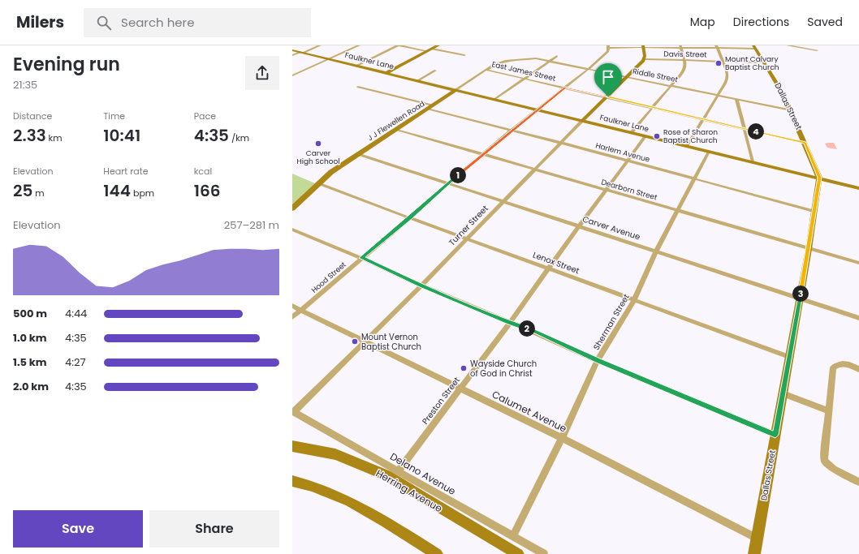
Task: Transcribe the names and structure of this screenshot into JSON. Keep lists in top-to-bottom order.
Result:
{
  "streets": {
    "street": [
      "Davis Street",
      "Faulkner Lane",
      "East James Street",
      "Riddle Street",
      "Dallas Street",
      "J J Flewellen Road",
      "Harlem Avenue",
      "Dearborn Street",
      "Turner Street",
      "Carver Avenue",
      "Lenox Street",
      "Hood Street",
      "Sherman Street",
      "Preston Street",
      "Calumet Avenue",
      "Delano Avenue",
      "Herring Avenue"
    ]
  },
  "crossings": [
    ["Davis Street", "Dallas Street"],
    ["Davis Street", "Turner Street"],
    ["Faulkner Lane", "Dallas Street"],
    ["Faulkner Lane", "J J Flewellen Road"],
    ["Faulkner Lane", "Turner Street"],
    ["Faulkner Lane", "Hood Street"],
    ["Faulkner Lane", "Sherman Street"],
    ["Faulkner Lane", "Preston Street"],
    ["East James Street", "Dallas Street"],
    ["East James Street", "J J Flewellen Road"],
    ["East James Street", "Turner Street"],
    ["East James Street", "Hood Street"],
    ["Riddle Street", "Dallas Street"],
    ["Riddle Street", "J J Flewellen Road"],
    ["Riddle Street", "Turner Street"],
    ["Riddle Street", "Hood Street"],
    ["Dallas Street", "Harlem Avenue"],
    ["Dallas Street", "Dearborn Street"],
    ["Dallas Street", "Carver Avenue"],
    ["Dallas Street", "Lenox Street"],
    ["Dallas Street", "Calumet Avenue"],
    ["J J Flewellen Road", "Harlem Avenue"],
    ["J J Flewellen Road", "Dearborn Street"],
    ["J J Flewellen Road", "Carver Avenue"],
    ["J J Flewellen Road", "Lenox Street"],
    ["Harlem Avenue", "Turner Street"],
    ["Harlem Avenue", "Hood Street"],
    ["Harlem Avenue", "Sherman Street"],
    ["Harlem Avenue", "Preston Street"],
    ["Dearborn Street", "Turner Street"],
    ["Dearborn Street", "Hood Street"],
    ["Dearborn Street", "Sherman Street"],
    ["Dearborn Street", "Preston Street"],
    ["Turner Street", "Carver Avenue"],
    ["Turner Street", "Lenox Street"],
    ["Turner Street", "Calumet Avenue"],
    ["Turner Street", "Delano Avenue"],
    ["Carver Avenue", "Hood Street"],
    ["Carver Avenue", "Sherman Street"],
    ["Carver Avenue", "Preston Street"],
    ["Lenox Street", "Hood Street"],
    ["Lenox Street", "Sherman Street"],
    ["Lenox Street", "Preston Street"],
    ["Hood Street", "Calumet Avenue"],
    ["Sherman Street", "Calumet Avenue"],
    ["Sherman Street", "Delano Avenue"],
    ["Preston Street", "Calumet Avenue"],
    ["Preston Street", "Delano Avenue"]
  ],
  "places": [
    "Mount Calvary Baptist Church",
    "Rose of Sharon Baptist Church",
    "Carver High School",
    "Mount Vernon Baptist Church",
    "Wayside Church of God in Christ"
  ],
  "page": {
    "header": "Milers",
    "search": "Search here",
    "nav": ["Map", "Directions", "Saved"],
    "heading": ["Evening run", "21:35"],
    "stats": [
      ["Distance", "2.33 km"],
      ["Time", "10:41"],
      ["Pace", "4:35 /km"],
      ["Elevation", "25 m"],
      ["Heart rate", "144 bpm"],
      ["kcal", "166"]
    ],
    "pins": [
      "4",
      "1",
      "3",
      "2"
    ],
    "chart": ["Elevation", "257–281 m"],
    "list": [
      {
        "name": "500 m",
        "note": "4:44"
      },
      {
        "name": "1.0 km",
        "note": "4:35"
      },
      {
        "name": "1.5 km",
        "note": "4:27"
      },
      {
        "name": "2.0 km",
        "note": "4:35"
      }
    ],
    "buttons": ["Save", "Share"]
  }
}
